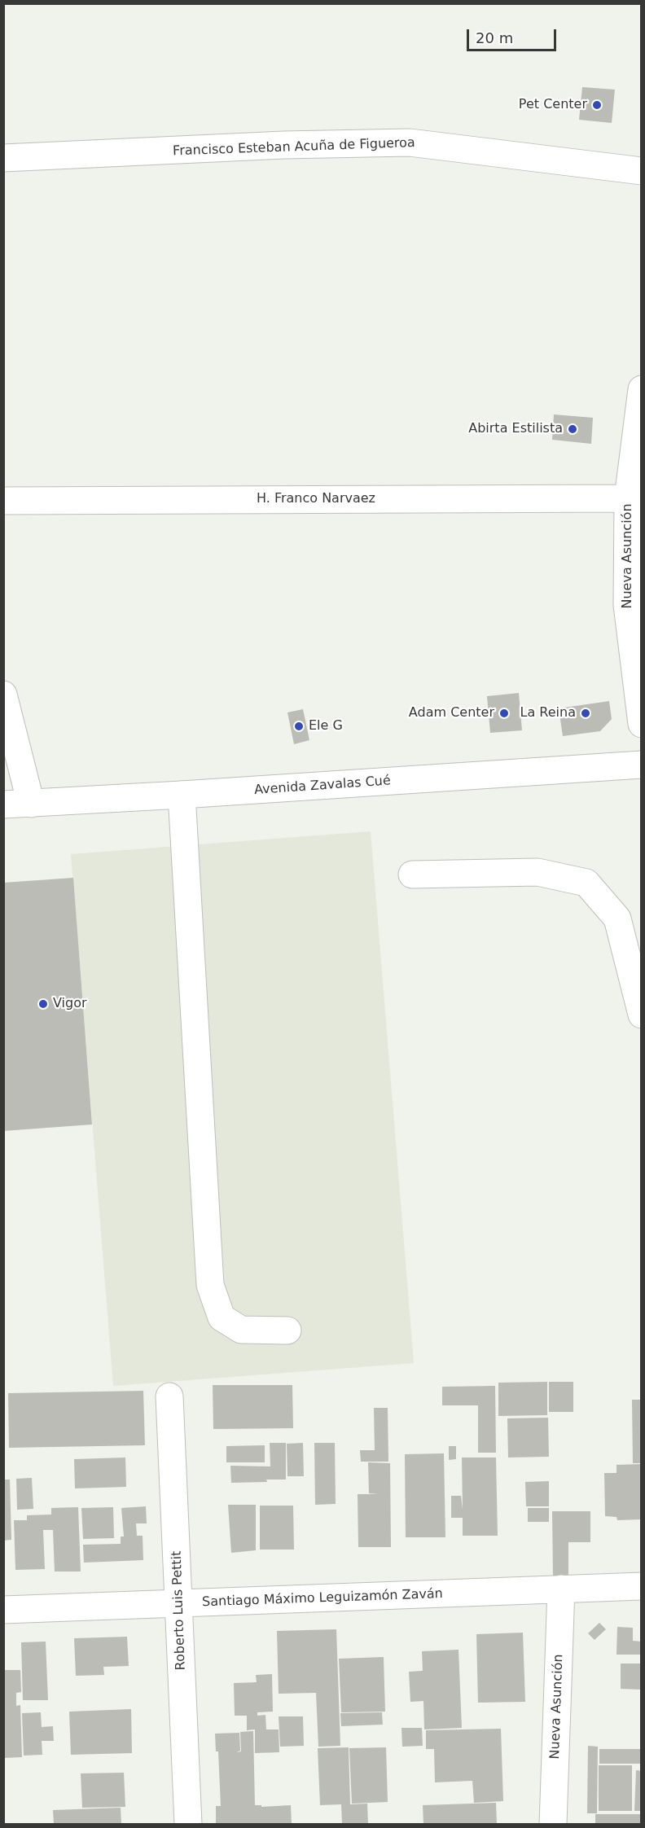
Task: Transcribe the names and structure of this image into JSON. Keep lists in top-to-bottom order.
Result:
{
  "streets": {
    "street": [
      "Francisco Esteban Acuña de Figueroa",
      "H. Franco Narvaez",
      "Nueva Asunción",
      "Avenida Zavalas Cué",
      "Santiago Máximo Leguizamón Zaván",
      "Roberto Luis Pettit"
    ]
  },
  "crossings": [
    ["H. Franco Narvaez", "Nueva Asunción"],
    ["Nueva Asunción", "Santiago Máximo Leguizamón Zaván"],
    ["Santiago Máximo Leguizamón Zaván", "Roberto Luis Pettit"]
  ],
  "places": [
    "Pet Center",
    "Abirta Estilista",
    "Adam Center",
    "La Reina",
    "Ele G",
    "Vigor"
  ],
  "scale_bar": "20 m"
}
